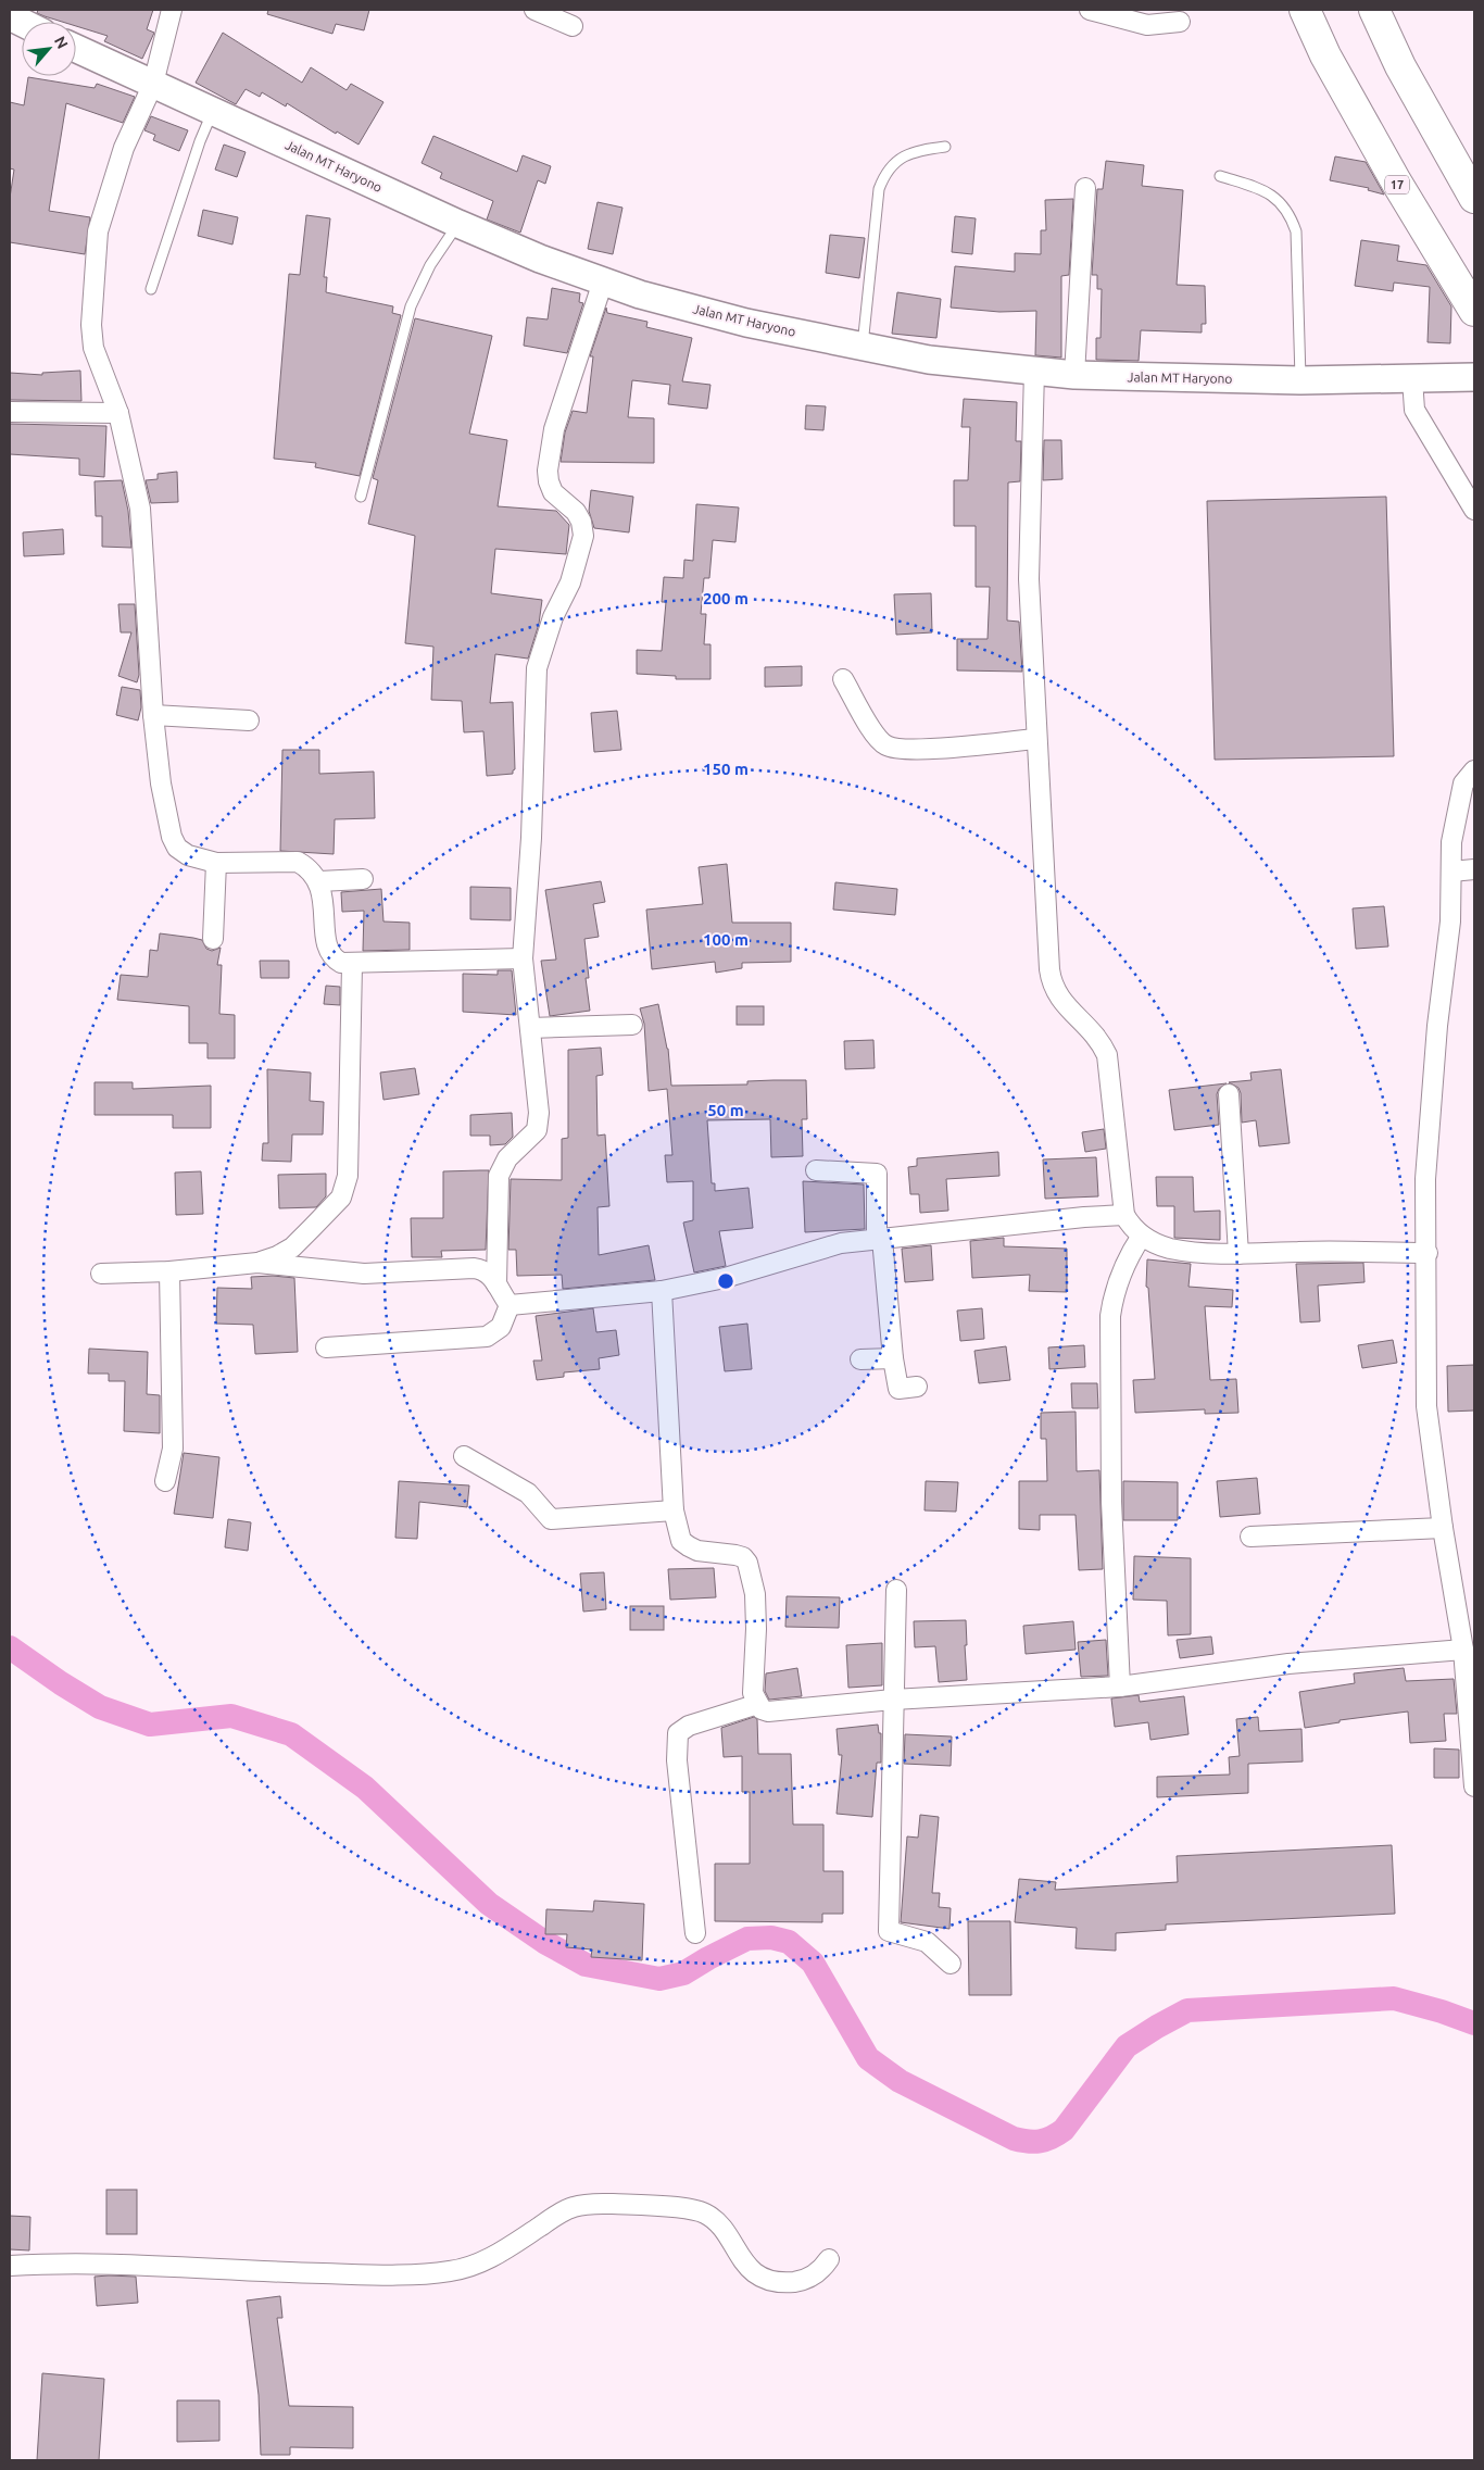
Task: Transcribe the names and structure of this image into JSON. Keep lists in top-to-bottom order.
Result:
{
  "streets": {
    "highway": ["17"],
    "main road": ["Jalan MT Haryono"]
  },
  "north": "top right",
  "rings": [
    "200 m",
    "150 m",
    "100 m",
    "50 m"
  ]
}
